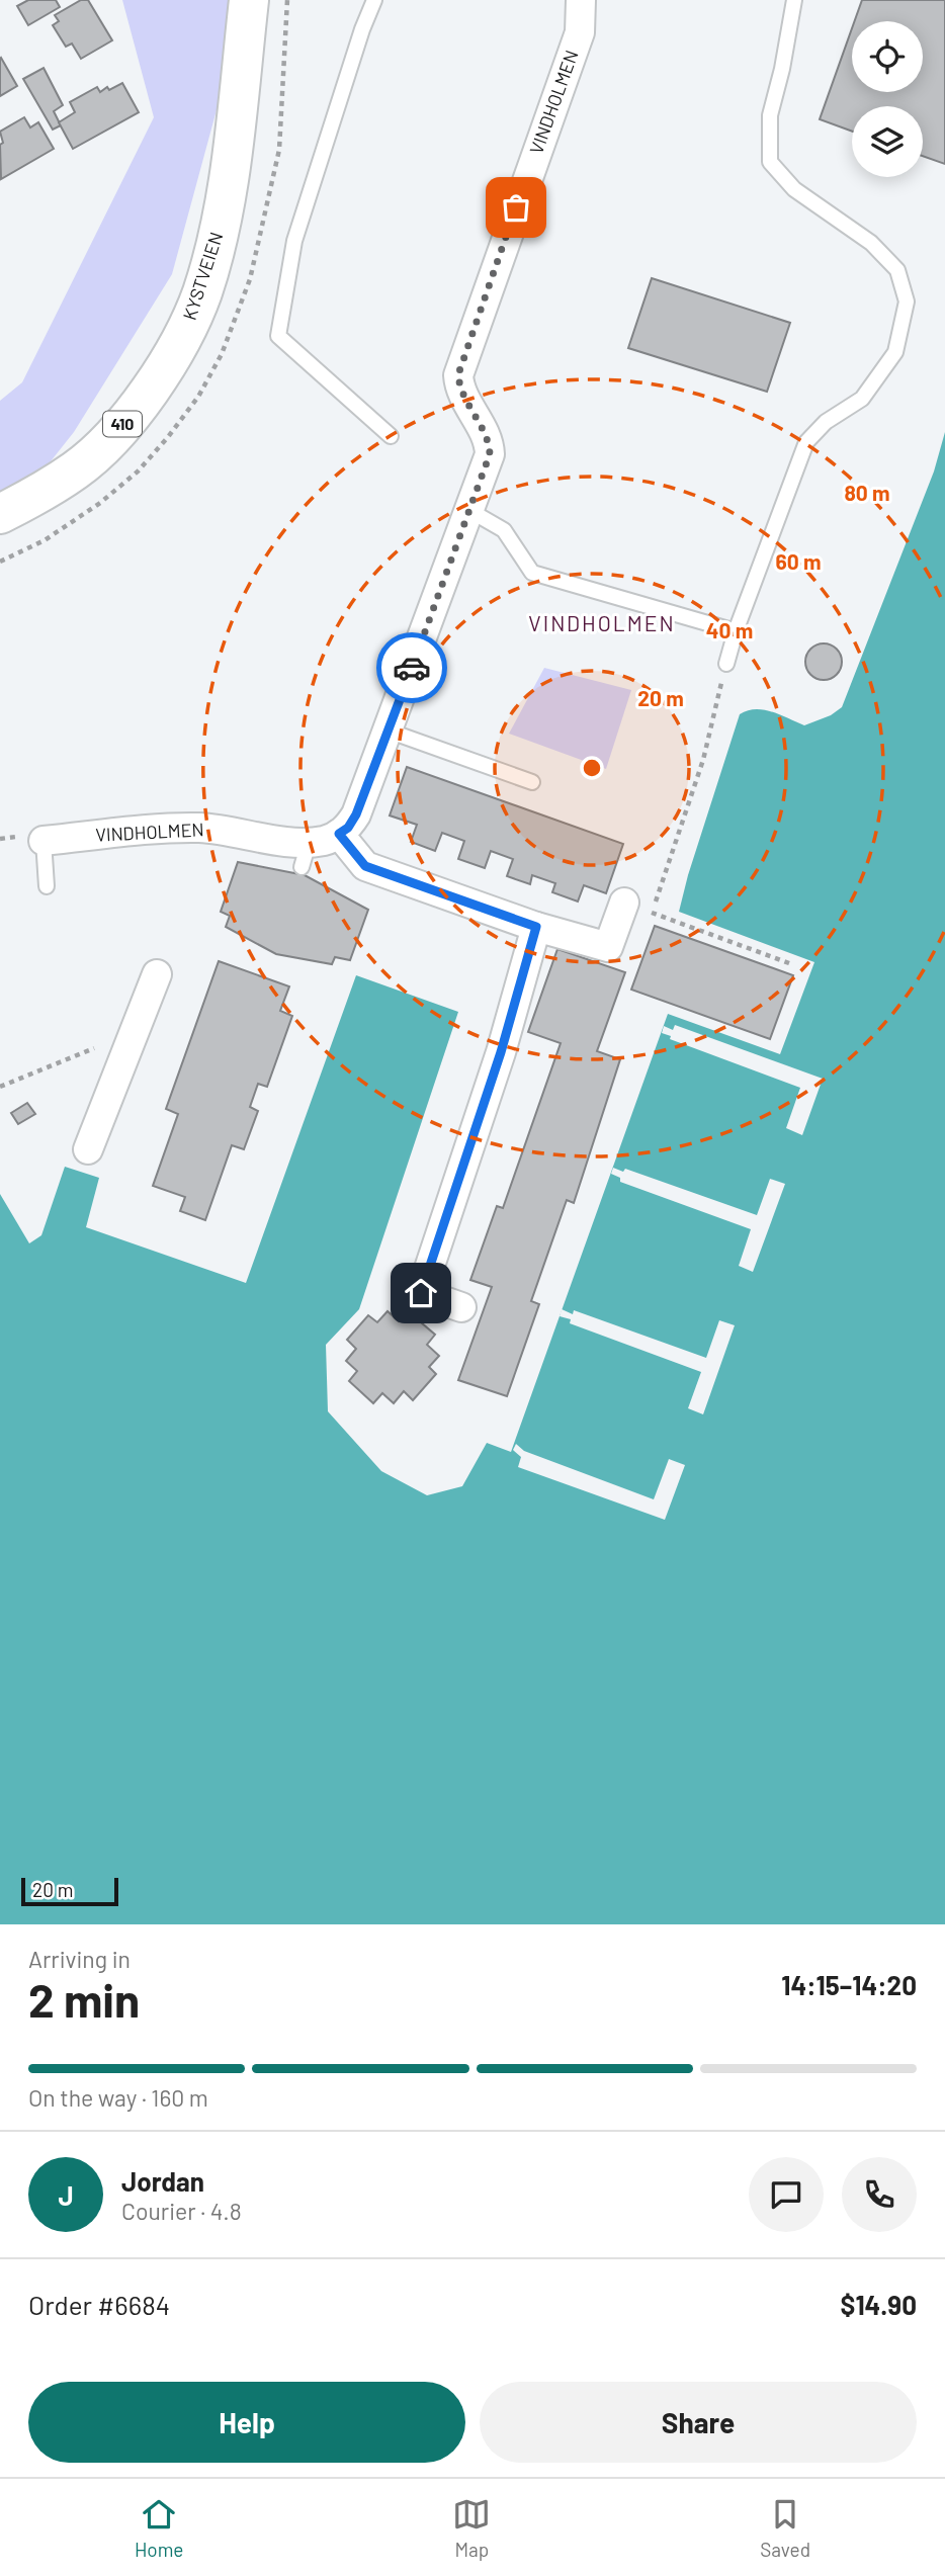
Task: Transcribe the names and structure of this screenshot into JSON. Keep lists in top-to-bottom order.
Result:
{
  "streets": {
    "main road": ["KYSTVEIEN", "410"],
    "street": ["VINDHOLMEN"]
  },
  "districts": ["VINDHOLMEN"],
  "scale_bar": "20 m",
  "page": {
    "scale": "20 m",
    "heading": ["2 min", "Arriving in", "14:15–14:20"],
    "panel": [
      "Jordan",
      "Courier · 4.8",
      "Order #6684",
      "$14.90"
    ],
    "bar": "On the way · 160 m",
    "round": "J",
    "buttons": ["Help", "Share"],
    "tabs": ["Home", "Map", "Saved"]
  },
  "rings": [
    "80 m",
    "60 m",
    "40 m",
    "20 m"
  ]
}
